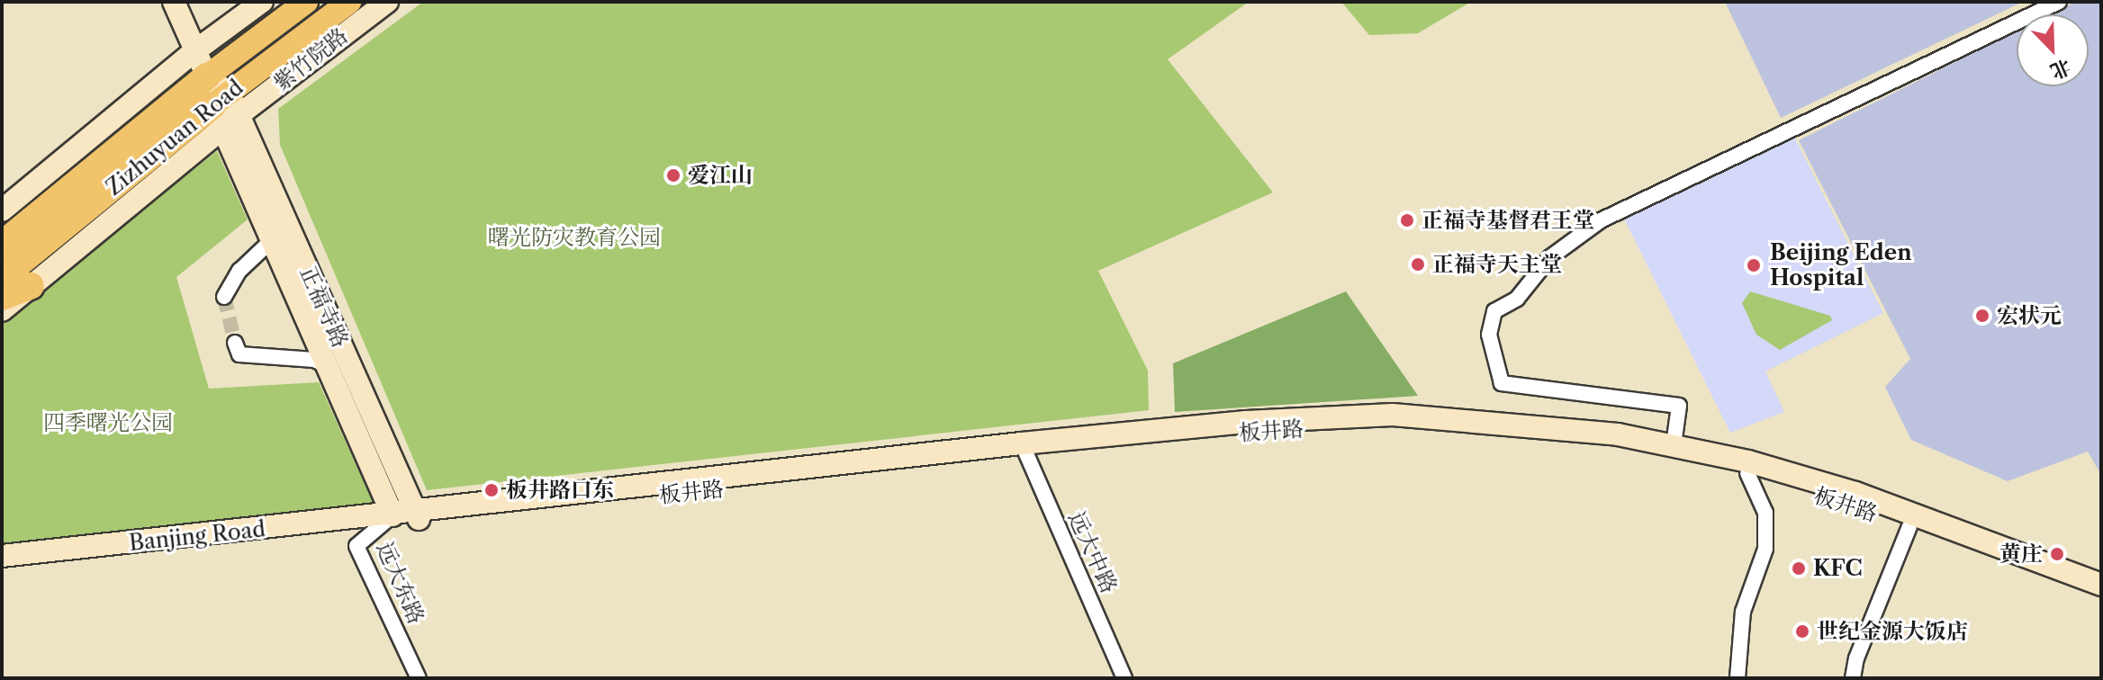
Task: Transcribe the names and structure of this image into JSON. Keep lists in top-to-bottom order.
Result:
{
  "streets": {
    "highway": ["Zizhuyuan Road"],
    "street": [
      "紫竹院路",
      "正福寺路",
      "板井路",
      "Banjing Road",
      "远大中路",
      "远大东路"
    ]
  },
  "crossings": [
    ["紫竹院路", "Zizhuyuan Road"],
    ["紫竹院路", "正福寺路"],
    ["Zizhuyuan Road", "正福寺路"],
    ["正福寺路", "板井路"],
    ["板井路", "Banjing Road"],
    ["板井路", "远大中路"],
    ["板井路", "远大东路"],
    ["Banjing Road", "远大东路"]
  ],
  "parks": ["曙光防灾教育公园", "四季曙光公园"],
  "places": [
    "爱江山",
    "正福寺基督君王堂",
    "正福寺天主堂",
    "Beijing Eden Hospital",
    "宏状元",
    "板井路口东",
    "黄庄",
    "KFC",
    "世纪金源大饭店"
  ],
  "north": "bottom right"
}
